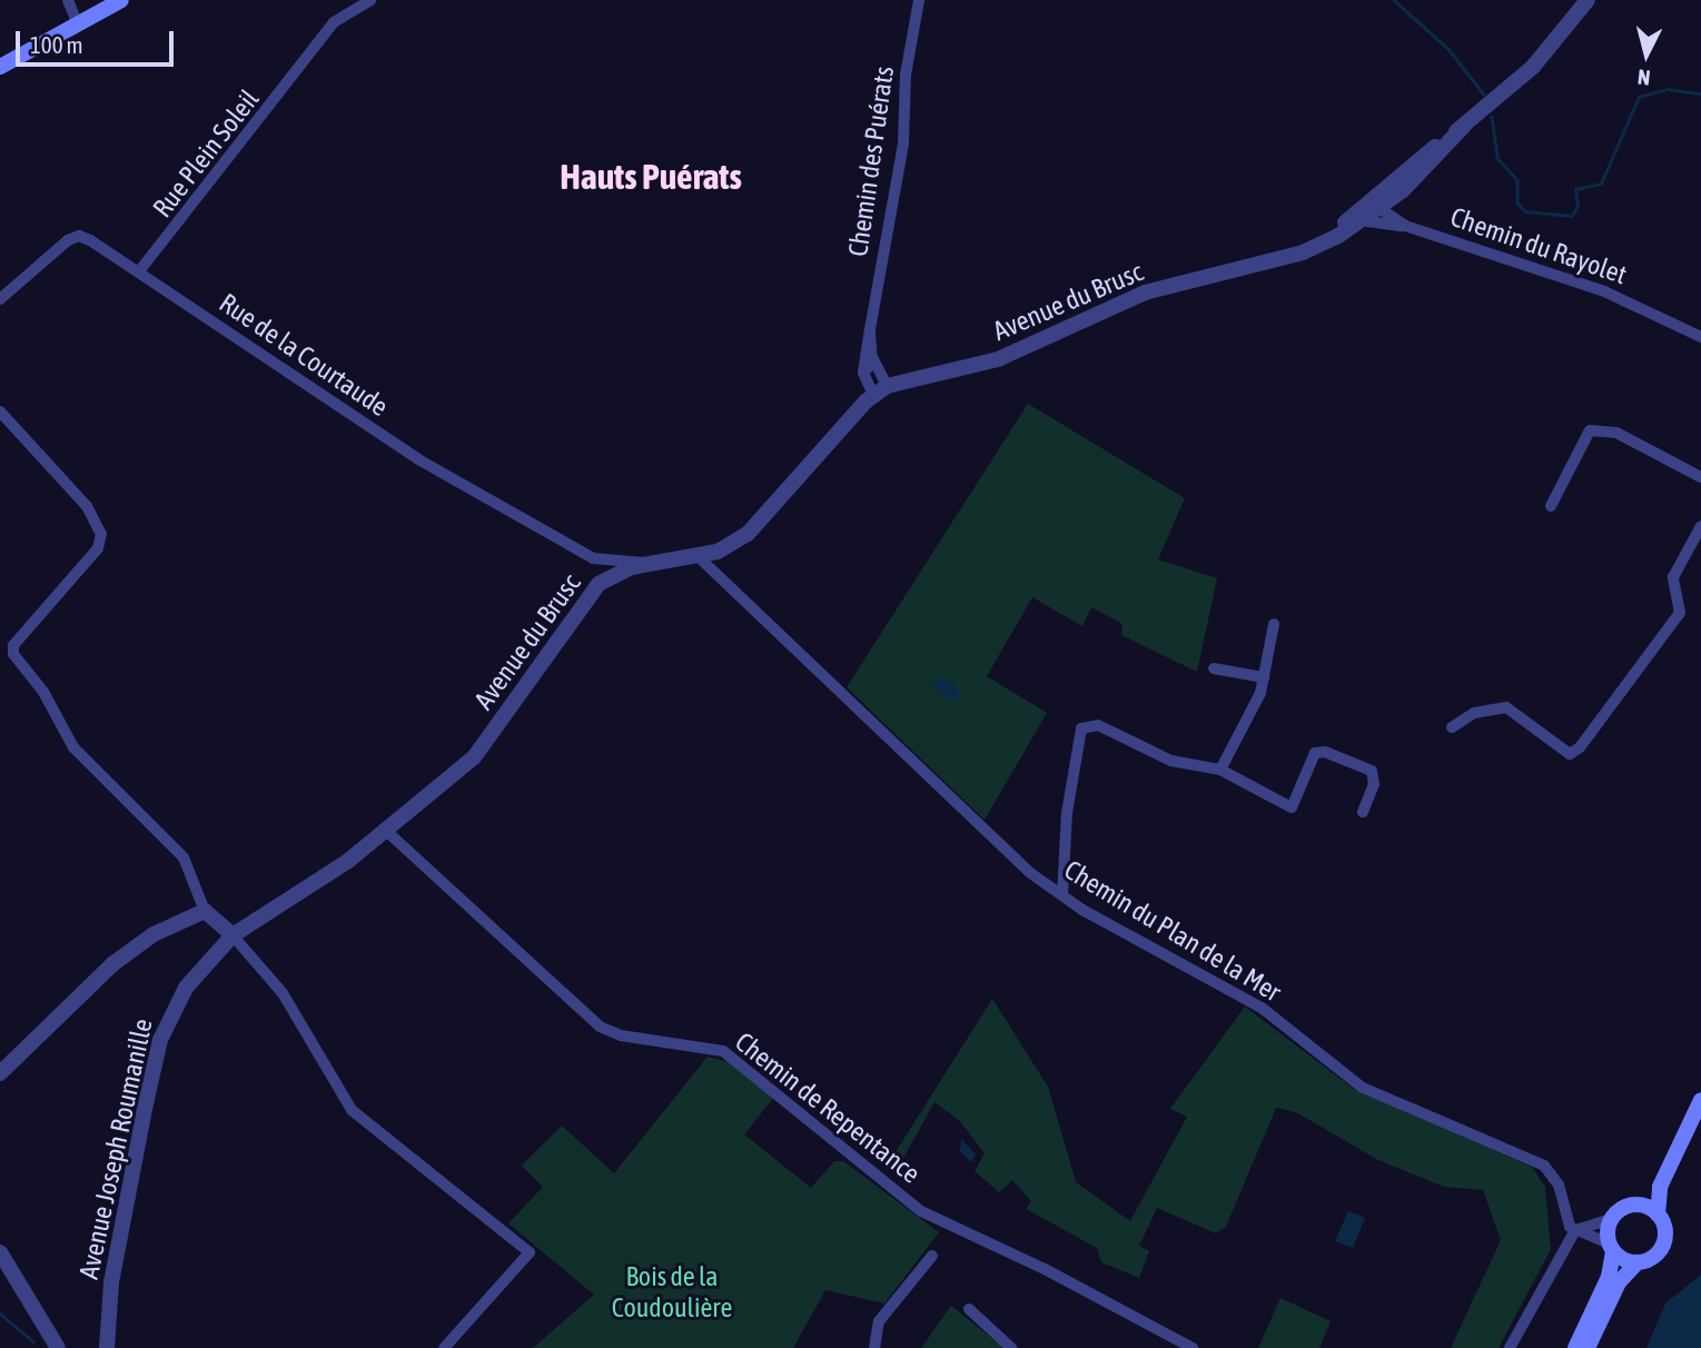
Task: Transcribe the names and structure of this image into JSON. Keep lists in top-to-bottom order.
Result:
{
  "streets": {
    "street": [
      "Rue Plein Soleil",
      "Chemin des Puérats",
      "Chemin du Rayolet",
      "Avenue du Brusc",
      "Rue de la Courtaude",
      "Chemin du Plan de la Mer",
      "Chemin de Repentance",
      "Avenue Joseph Roumanille"
    ]
  },
  "crossings": [
    ["Rue Plein Soleil", "Rue de la Courtaude"],
    ["Chemin des Puérats", "Avenue du Brusc"],
    ["Chemin du Rayolet", "Avenue du Brusc"],
    ["Avenue du Brusc", "Rue de la Courtaude"],
    ["Avenue du Brusc", "Chemin du Plan de la Mer"],
    ["Avenue du Brusc", "Chemin de Repentance"],
    ["Avenue du Brusc", "Avenue Joseph Roumanille"]
  ],
  "districts": ["Hauts Puérats"],
  "parks": ["Bois de la Coudoulière"],
  "scale_bar": "100 m",
  "north": "bottom"
}
